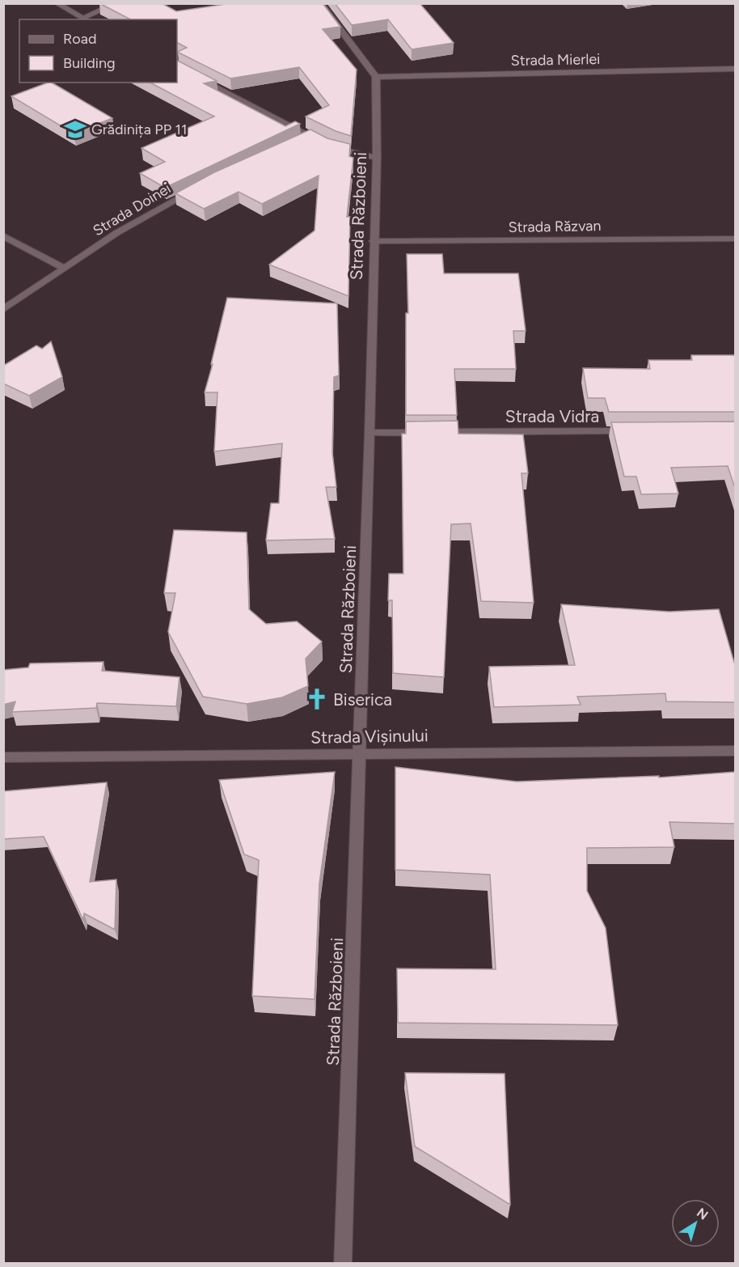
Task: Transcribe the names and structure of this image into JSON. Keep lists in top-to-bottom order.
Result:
{
  "streets": {
    "street": [
      "Strada Mierlei",
      "Strada Doinei",
      "Strada Războieni",
      "Strada Răzvan",
      "Strada Vidra",
      "Strada Vișinului"
    ]
  },
  "crossings": [
    ["Strada Mierlei", "Strada Războieni"],
    ["Strada Războieni", "Strada Răzvan"],
    ["Strada Războieni", "Strada Vidra"],
    ["Strada Războieni", "Strada Vișinului"]
  ],
  "places": {
    "school or university": ["Grădinița PP 11"],
    "church": ["Biserica"]
  },
  "legend": ["Road", "Building"],
  "north": "top right"
}
